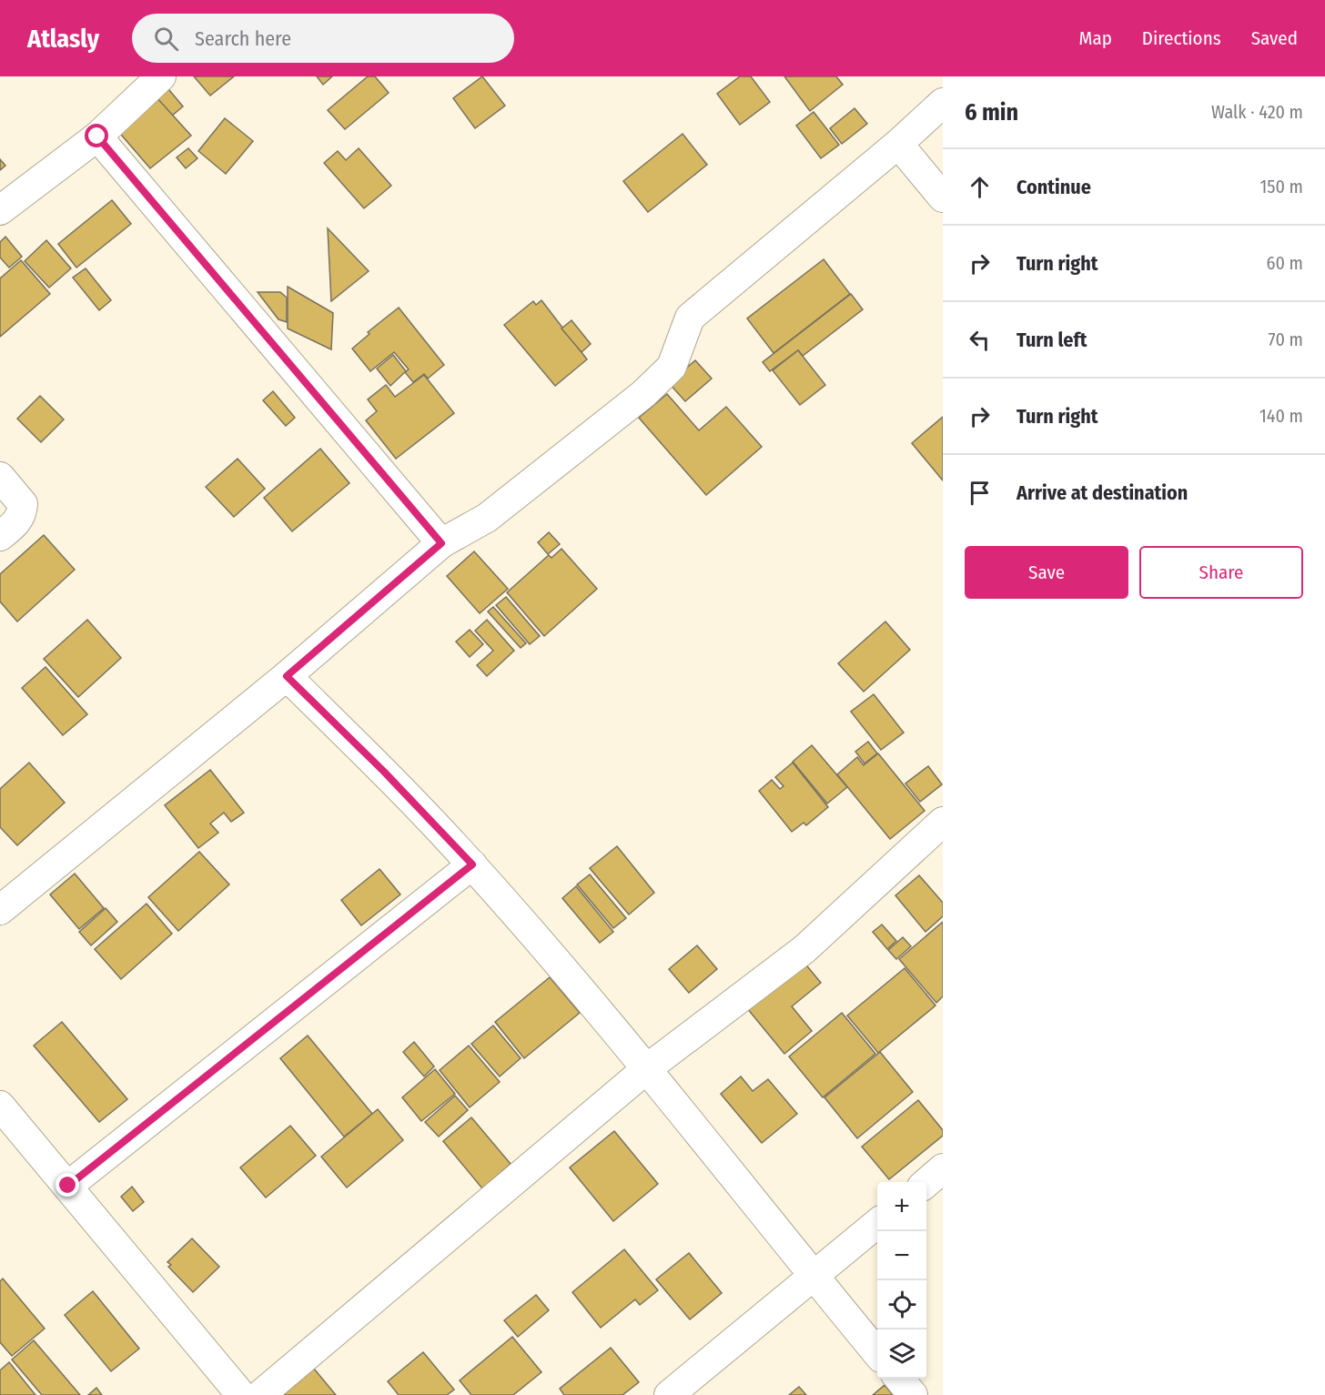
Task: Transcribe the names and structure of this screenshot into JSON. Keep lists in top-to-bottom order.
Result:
{
  "page": {
    "header": "Atlasly",
    "search": "Search here",
    "nav": ["Map", "Directions", "Saved"],
    "heading": ["6 min", "Walk · 420 m"],
    "list": [
      ["Continue", "150 m"],
      ["Turn right", "60 m"],
      ["Turn left", "70 m"],
      ["Turn right", "140 m"],
      "Arrive at destination"
    ],
    "buttons": ["Save", "Share"],
    "map_buttons": ["+", "−"]
  }
}
